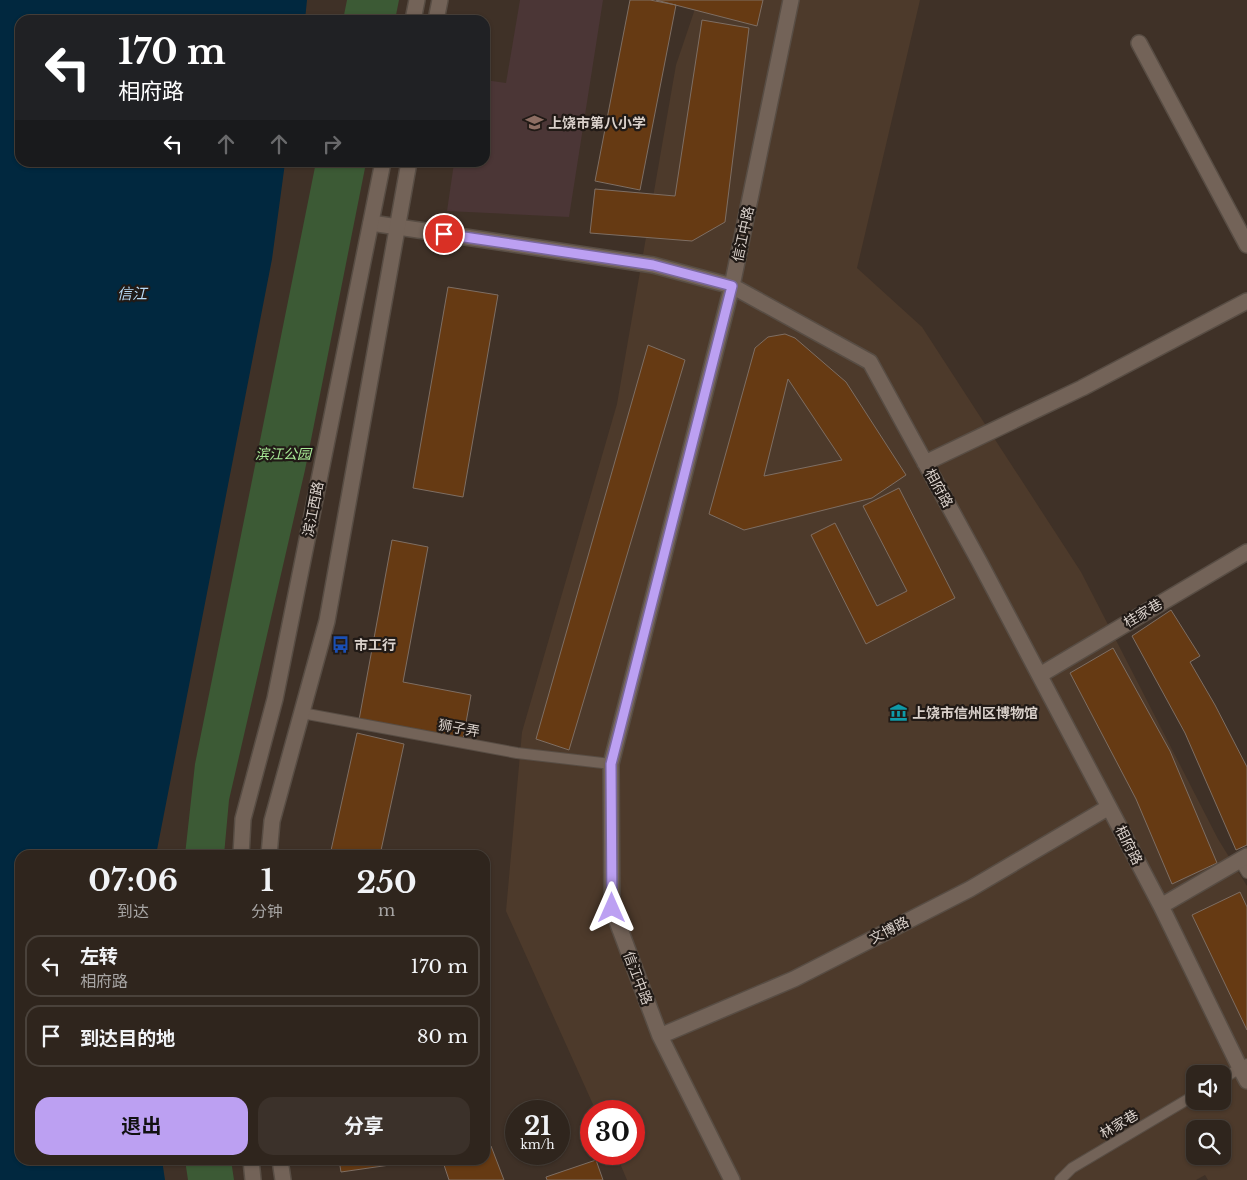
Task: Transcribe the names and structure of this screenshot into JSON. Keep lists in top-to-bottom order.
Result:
{
  "streets": {
    "street": [
      "信江中路",
      "相府路",
      "滨江西路",
      "桂家巷",
      "文博路"
    ],
    "lane": ["狮子弄", "林家巷"]
  },
  "crossings": [
    ["信江中路", "相府路"],
    ["信江中路", "狮子弄"],
    ["信江中路", "文博路"],
    ["相府路", "滨江西路"],
    ["相府路", "桂家巷"],
    ["相府路", "文博路"]
  ],
  "water": ["信江"],
  "parks": ["滨江公园"],
  "places": {
    "school or university": ["上饶市第八小学"],
    "bus stop": ["市工行"],
    "museum": ["上饶市信州区博物馆"]
  },
  "page": {
    "turn": ["170 m", "相府路"],
    "eta": [
      "07:06",
      "到达",
      "1",
      "分钟",
      "250",
      "m"
    ],
    "list": [
      {
        "name": "左转",
        "note": "相府路",
        "value": "170 m"
      },
      {
        "name": "到达目的地",
        "value": "80 m"
      }
    ],
    "buttons": ["退出", "分享"],
    "speed": "21 km/h",
    "limit": "30"
  }
}
